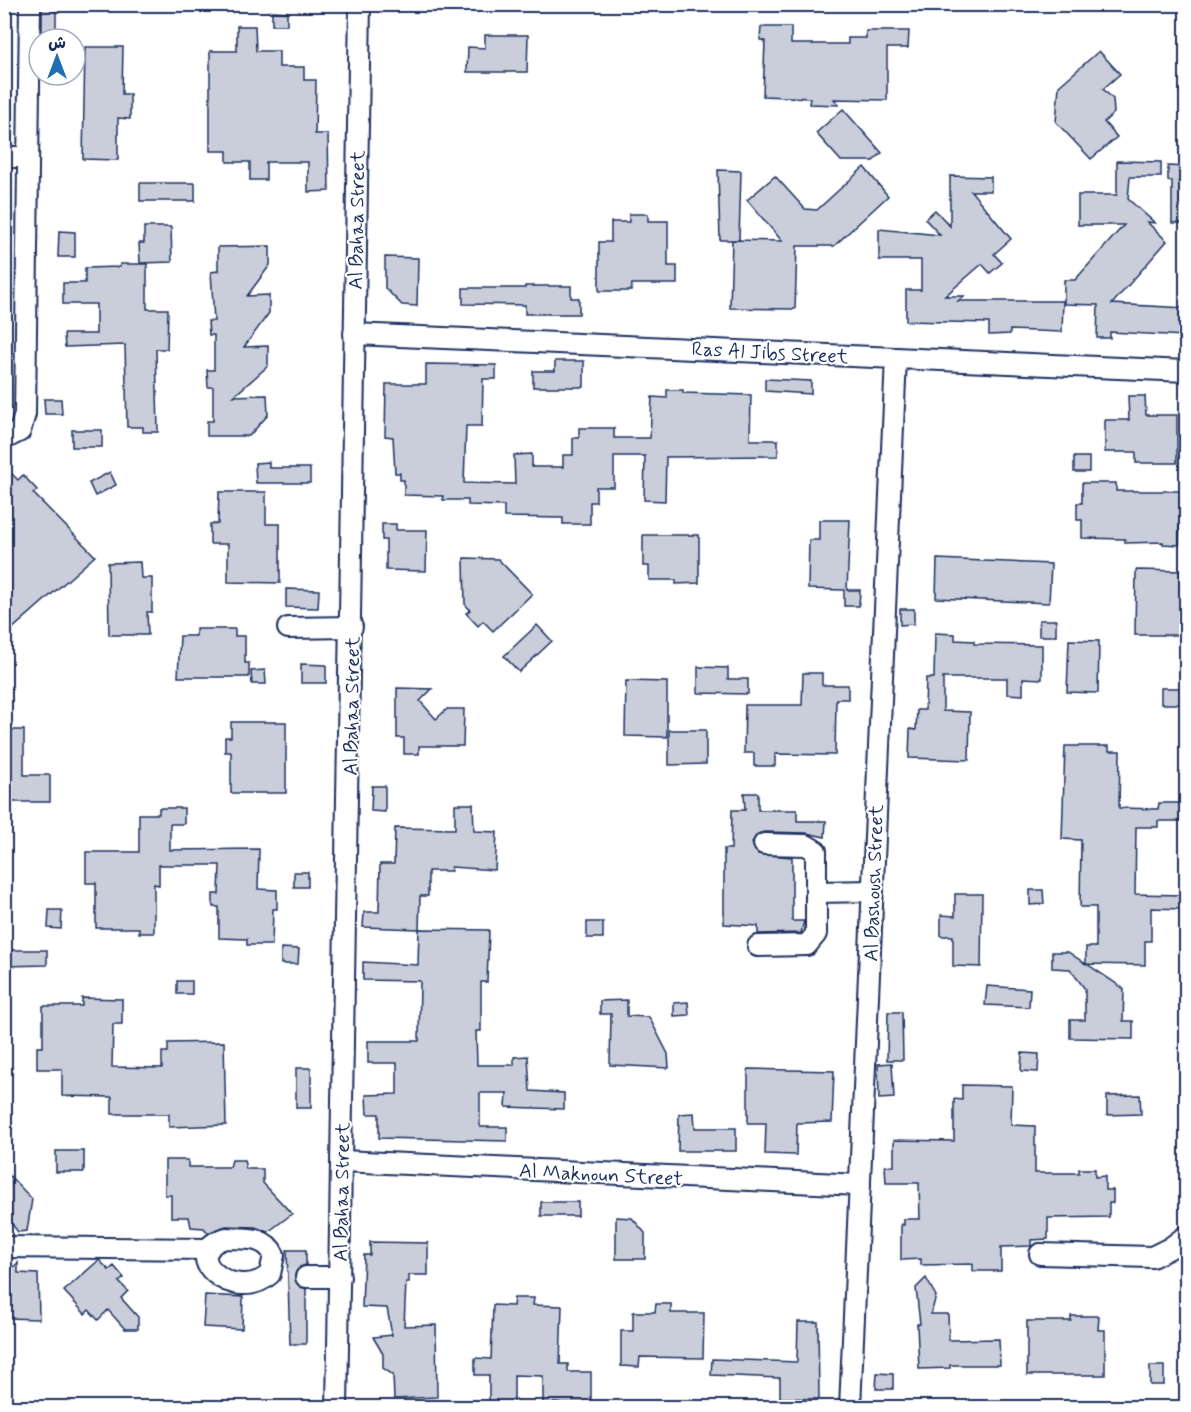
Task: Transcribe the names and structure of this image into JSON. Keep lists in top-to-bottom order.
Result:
{
  "streets": {
    "street": [
      "Al Bahaa Street",
      "Ras Al Jibs Street",
      "Al Bashoush Street",
      "Al Maknoun Street"
    ]
  },
  "crossings": [
    ["Al Bahaa Street", "Ras Al Jibs Street"],
    ["Al Bahaa Street", "Al Maknoun Street"],
    ["Ras Al Jibs Street", "Al Bashoush Street"],
    ["Al Bashoush Street", "Al Maknoun Street"]
  ],
  "north": "top"
}
